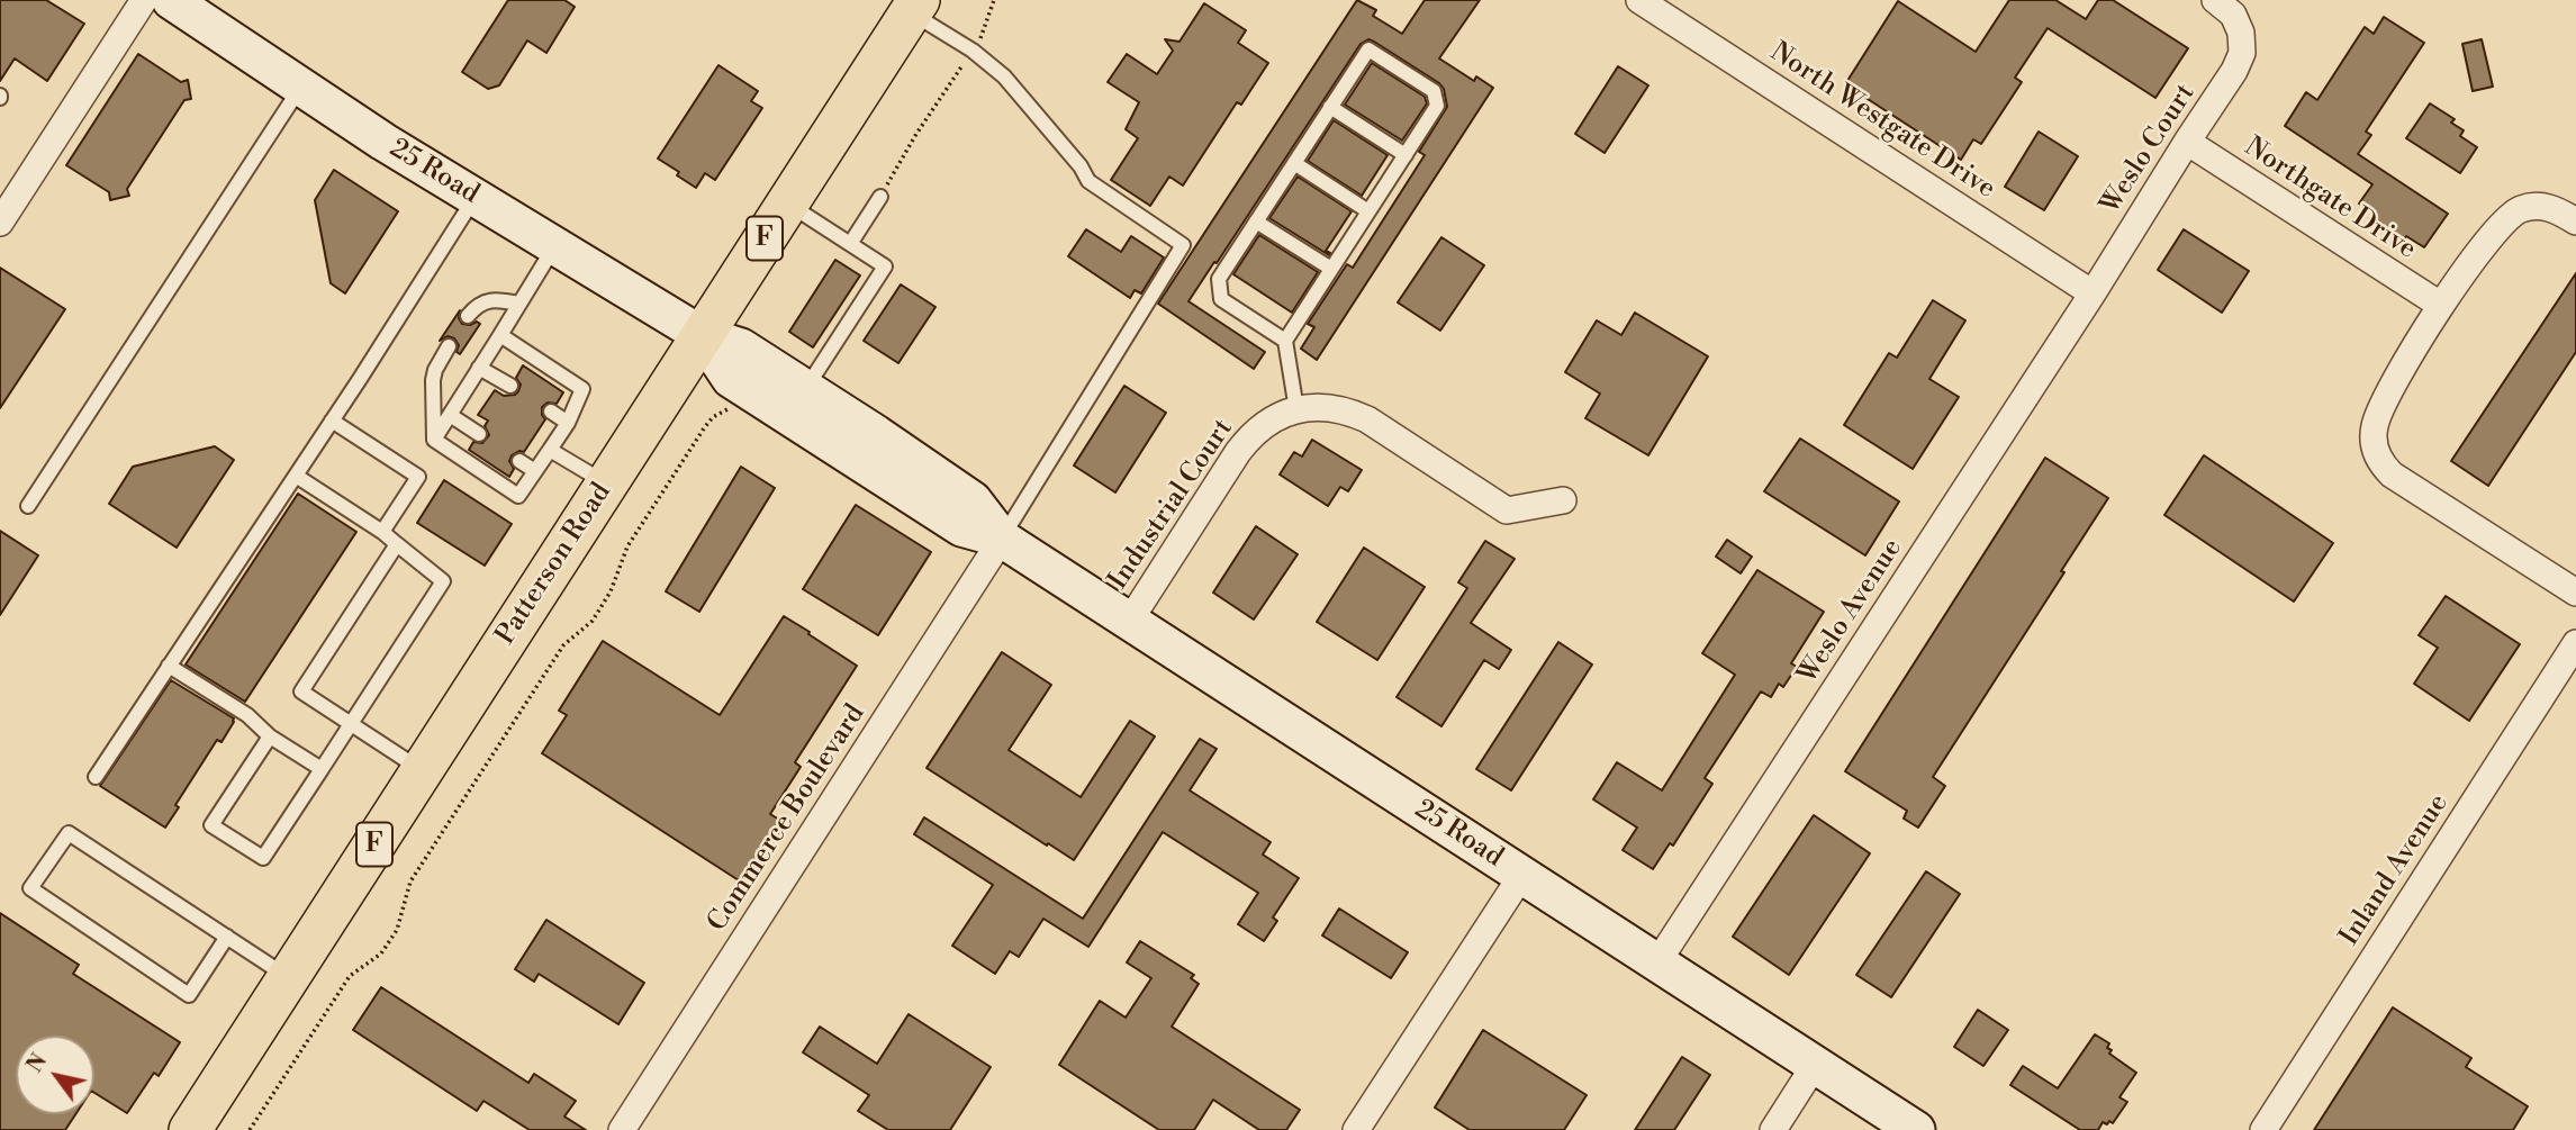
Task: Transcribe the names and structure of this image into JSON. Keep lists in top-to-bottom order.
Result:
{
  "streets": {
    "main road": ["25 Road", "F", "Patterson Road"],
    "street": [
      "North Westgate Drive",
      "Weslo Court",
      "Northgate Drive",
      "Industrial Court",
      "Weslo Avenue",
      "Commerce Boulevard",
      "Inland Avenue"
    ]
  },
  "crossings": [
    ["North Westgate Drive", "Weslo Court"],
    ["North Westgate Drive", "Weslo Avenue"],
    ["Weslo Court", "Northgate Drive"],
    ["Weslo Court", "Weslo Avenue"],
    ["25 Road", "Industrial Court"],
    ["25 Road", "Patterson Road"],
    ["25 Road", "Weslo Avenue"],
    ["25 Road", "Commerce Boulevard"]
  ],
  "north": "top left"
}
